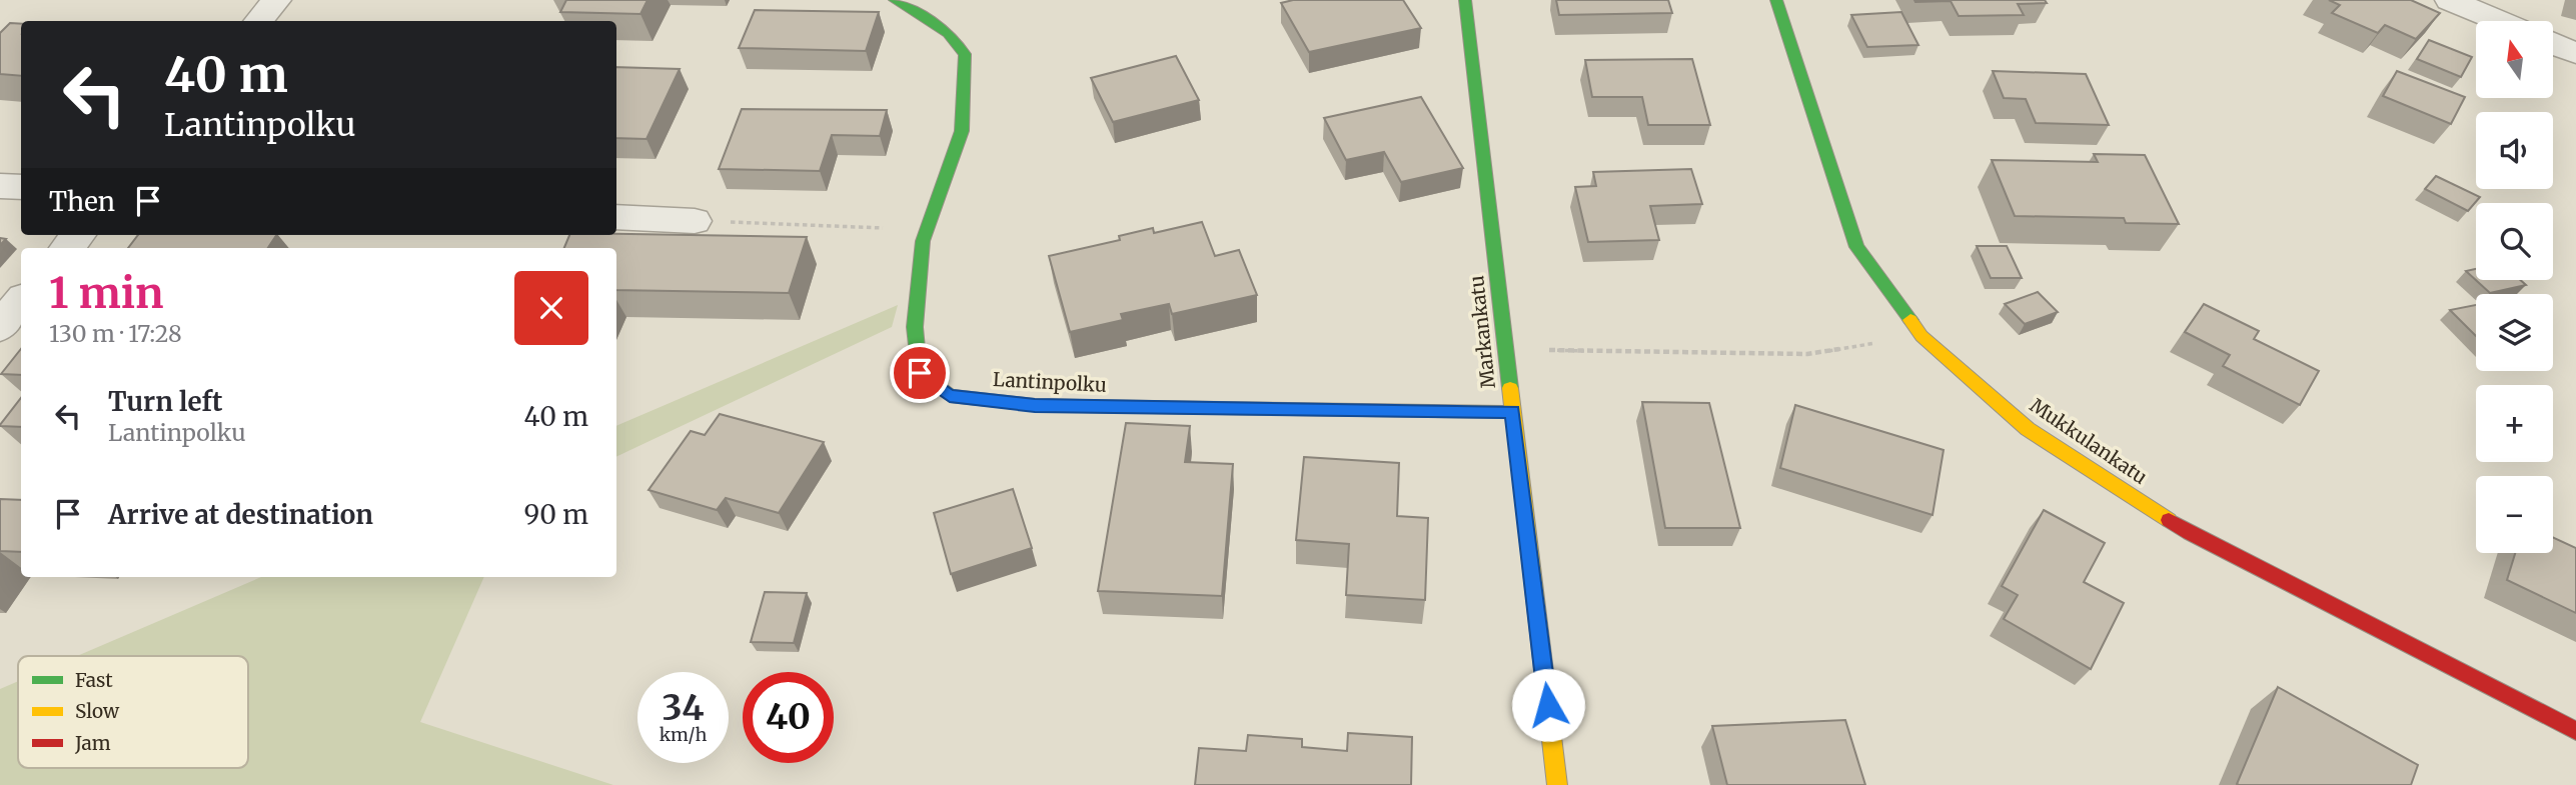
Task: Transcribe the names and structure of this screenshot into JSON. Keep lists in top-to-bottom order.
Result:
{
  "streets": {
    "street": ["Markankatu", "Lantinpolku", "Mukkulankatu"]
  },
  "crossings": [
    ["Markankatu", "Lantinpolku"]
  ],
  "legend": ["Fast", "Slow", "Jam"],
  "north": "top",
  "page": {
    "map_buttons": ["+", "−"],
    "turn": ["40 m", "Lantinpolku"],
    "then": "Then",
    "heading": ["1 min", "130 m · 17:28"],
    "list": [
      {
        "name": "Turn left",
        "note": "Lantinpolku",
        "value": "40 m"
      },
      {
        "name": "Arrive at destination",
        "value": "90 m"
      }
    ],
    "speed": "34 km/h",
    "limit": "40"
  }
}
